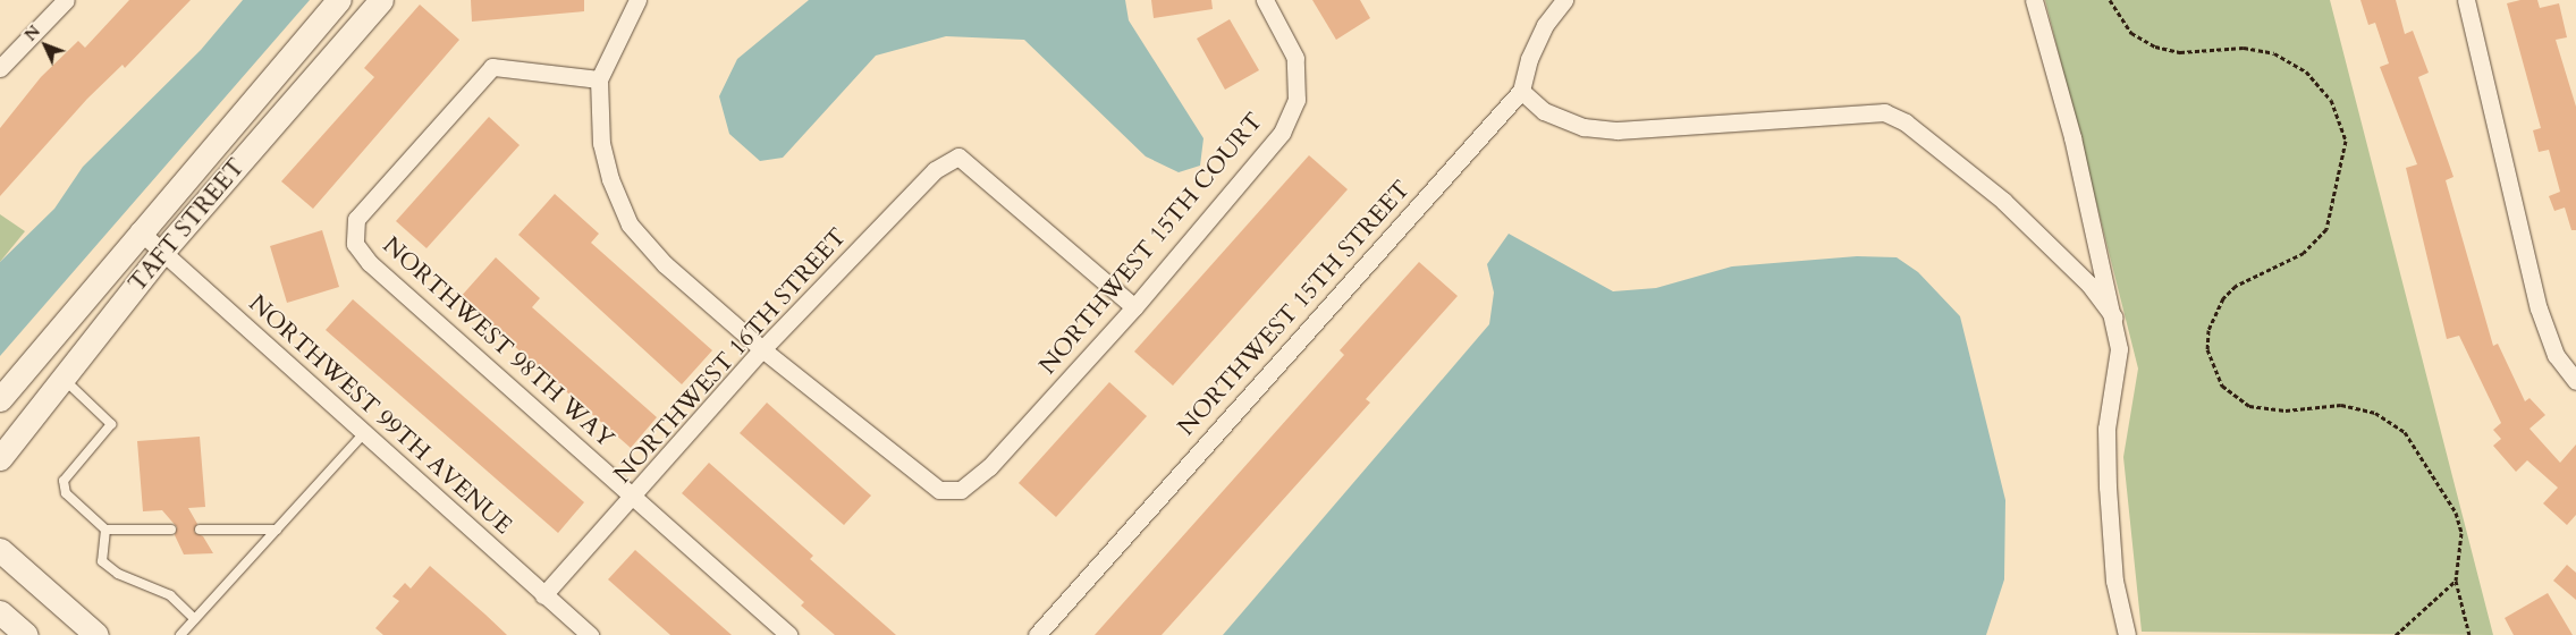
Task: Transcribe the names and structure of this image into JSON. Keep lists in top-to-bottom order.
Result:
{
  "streets": {
    "street": [
      "TAFT STREET",
      "NORTHWEST 15TH COURT",
      "NORTHWEST 15TH STREET",
      "NORTHWEST 98TH WAY",
      "NORTHWEST 16TH STREET",
      "NORTHWEST 99TH AVENUE"
    ]
  },
  "crossings": [
    ["TAFT STREET", "NORTHWEST 99TH AVENUE"],
    ["NORTHWEST 15TH COURT", "NORTHWEST 16TH STREET"],
    ["NORTHWEST 98TH WAY", "NORTHWEST 16TH STREET"],
    ["NORTHWEST 16TH STREET", "NORTHWEST 99TH AVENUE"]
  ],
  "north": "top left"
}
